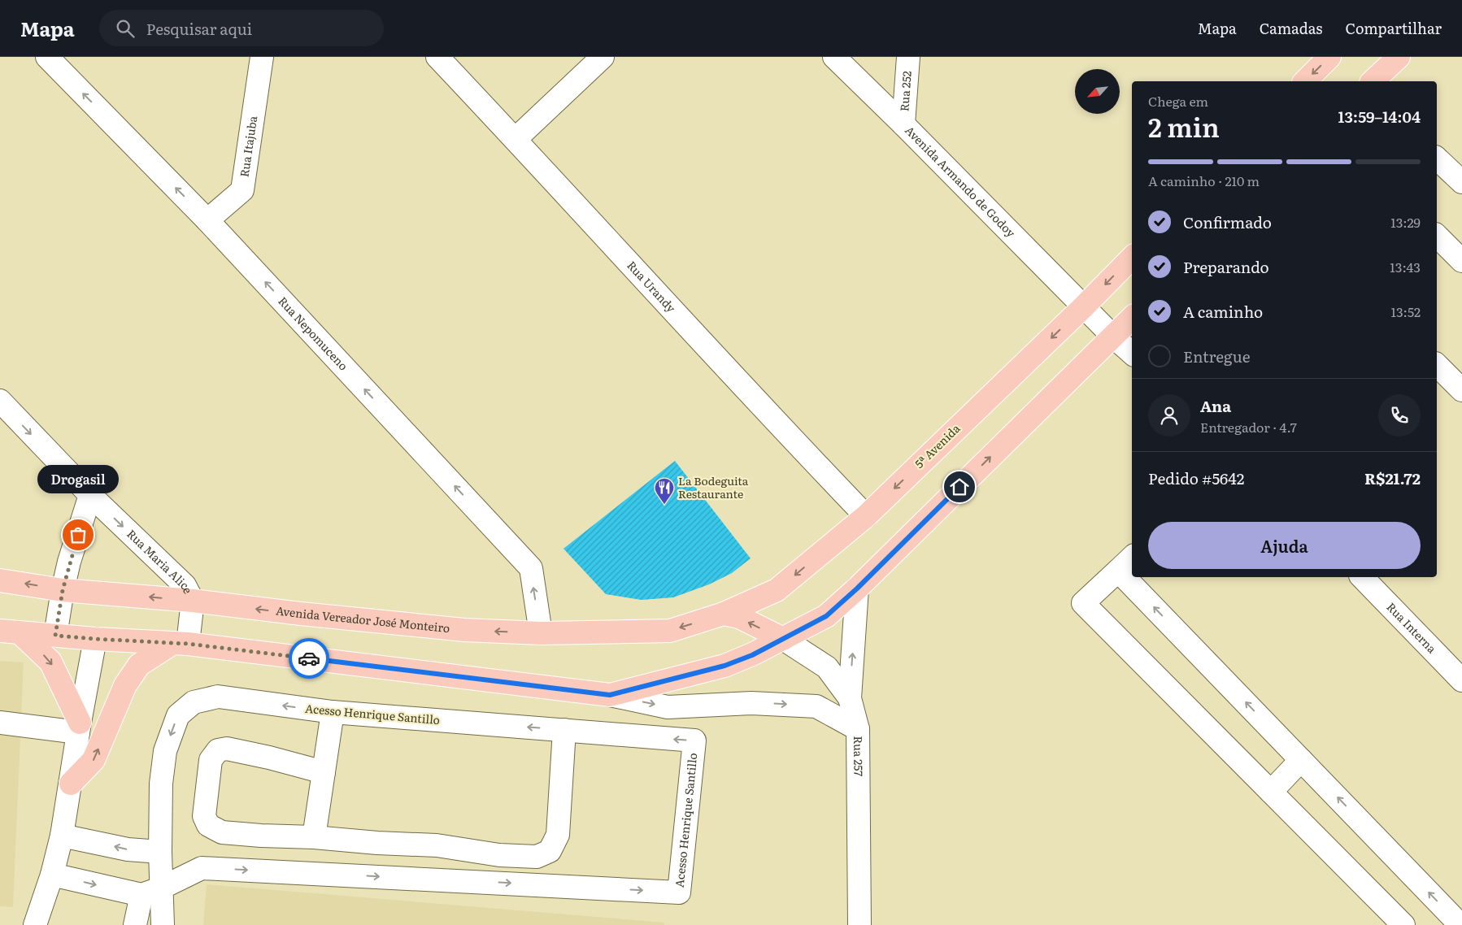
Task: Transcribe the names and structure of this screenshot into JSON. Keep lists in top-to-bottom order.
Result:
{
  "streets": {
    "main road": ["5ª Avenida", "Avenida Vereador José Monteiro"],
    "street": [
      "Rua 252",
      "Rua Itajuba",
      "Avenida Armando de Godoy",
      "Rua Urandy",
      "Rua Nepomuceno",
      "Rua Maria Alice",
      "Rua Interna",
      "Acesso Henrique Santillo",
      "Rua 257"
    ]
  },
  "crossings": [
    ["Rua 252", "Avenida Armando de Godoy"],
    ["Rua Itajuba", "Rua Nepomuceno"],
    ["Avenida Armando de Godoy", "5ª Avenida"],
    ["Rua Urandy", "5ª Avenida"],
    ["Rua Nepomuceno", "Avenida Vereador José Monteiro"],
    ["5ª Avenida", "Avenida Vereador José Monteiro"],
    ["Rua Maria Alice", "Avenida Vereador José Monteiro"]
  ],
  "one_way": ["Rua Nepomuceno", "Rua Maria Alice"],
  "places": {
    "restaurant": ["La Bodeguita Restaurante"],
    "other": ["Drogasil"]
  },
  "north": "bottom left",
  "page": {
    "header": "Mapa",
    "search": "Pesquisar aqui",
    "nav": ["Mapa", "Camadas", "Compartilhar"],
    "heading": ["2 min", "Chega em", "13:59–14:04"],
    "panel": [
      "Ana",
      "Entregador · 4.7",
      "Pedido #5642",
      "R$21.72"
    ],
    "bar": "A caminho · 210 m",
    "list": [
      ["Confirmado", "13:29"],
      ["Preparando", "13:43"],
      ["A caminho", "13:52"],
      "Entregue"
    ],
    "bubble": "Drogasil",
    "buttons": "Ajuda"
  }
}
